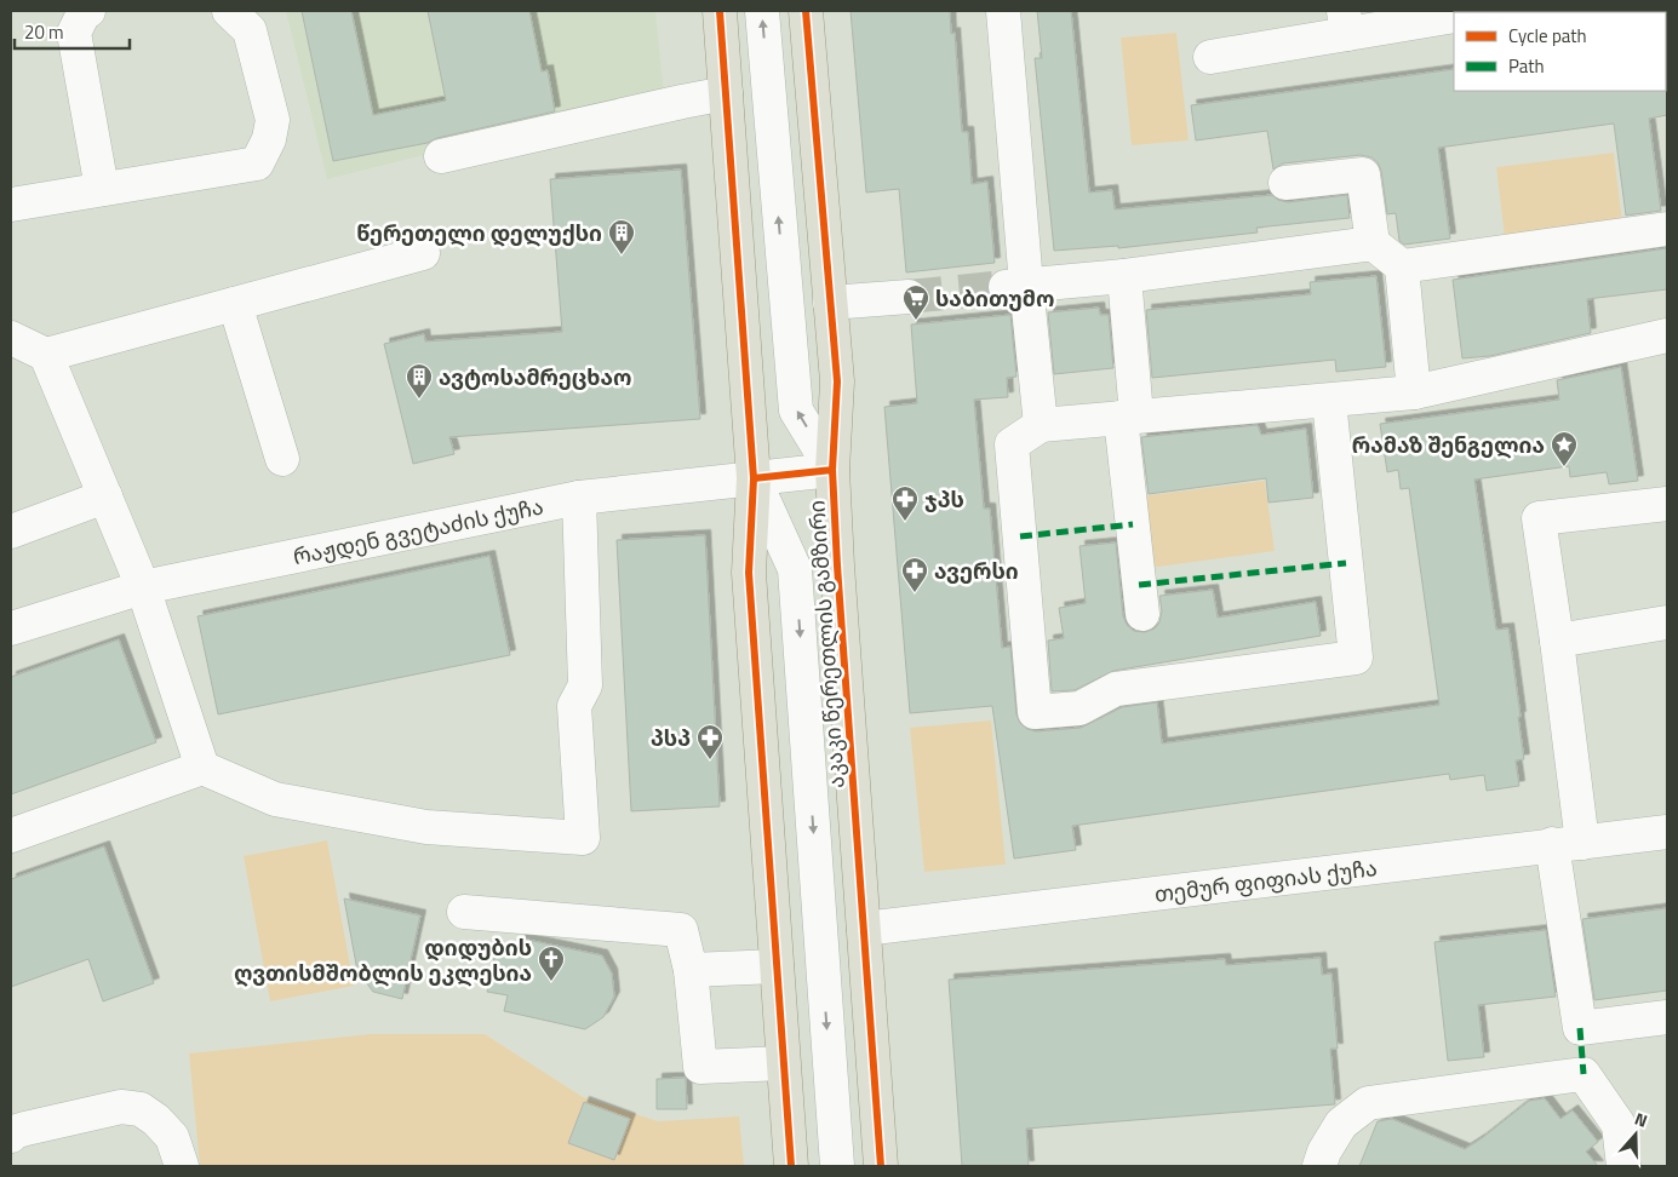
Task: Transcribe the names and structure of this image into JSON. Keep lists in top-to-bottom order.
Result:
{
  "streets": {
    "main road": ["აკაკი წერეთლის გამზირი"],
    "street": ["რაჟდენ გვეტაძის ქუჩა", "თემურ ფიფიას ქუჩა"]
  },
  "crossings": [
    ["რაჟდენ გვეტაძის ქუჩა", "აკაკი წერეთლის გამზირი"],
    ["აკაკი წერეთლის გამზირი", "თემურ ფიფიას ქუჩა"]
  ],
  "places": {
    "building": ["წერეთელი დელუქსი", "ავტოსამრეცხაო"],
    "supermarket": ["საბითუმო"],
    "place": ["რამაზ შენგელია"],
    "pharmacy": ["ჯპს", "ავერსი", "პსპ"],
    "church": ["დიდუბის ღვთისმშობლის ეკლესია"]
  },
  "legend": ["Cycle path", "Path"],
  "scale_bar": "20 m",
  "north": "top"
}
